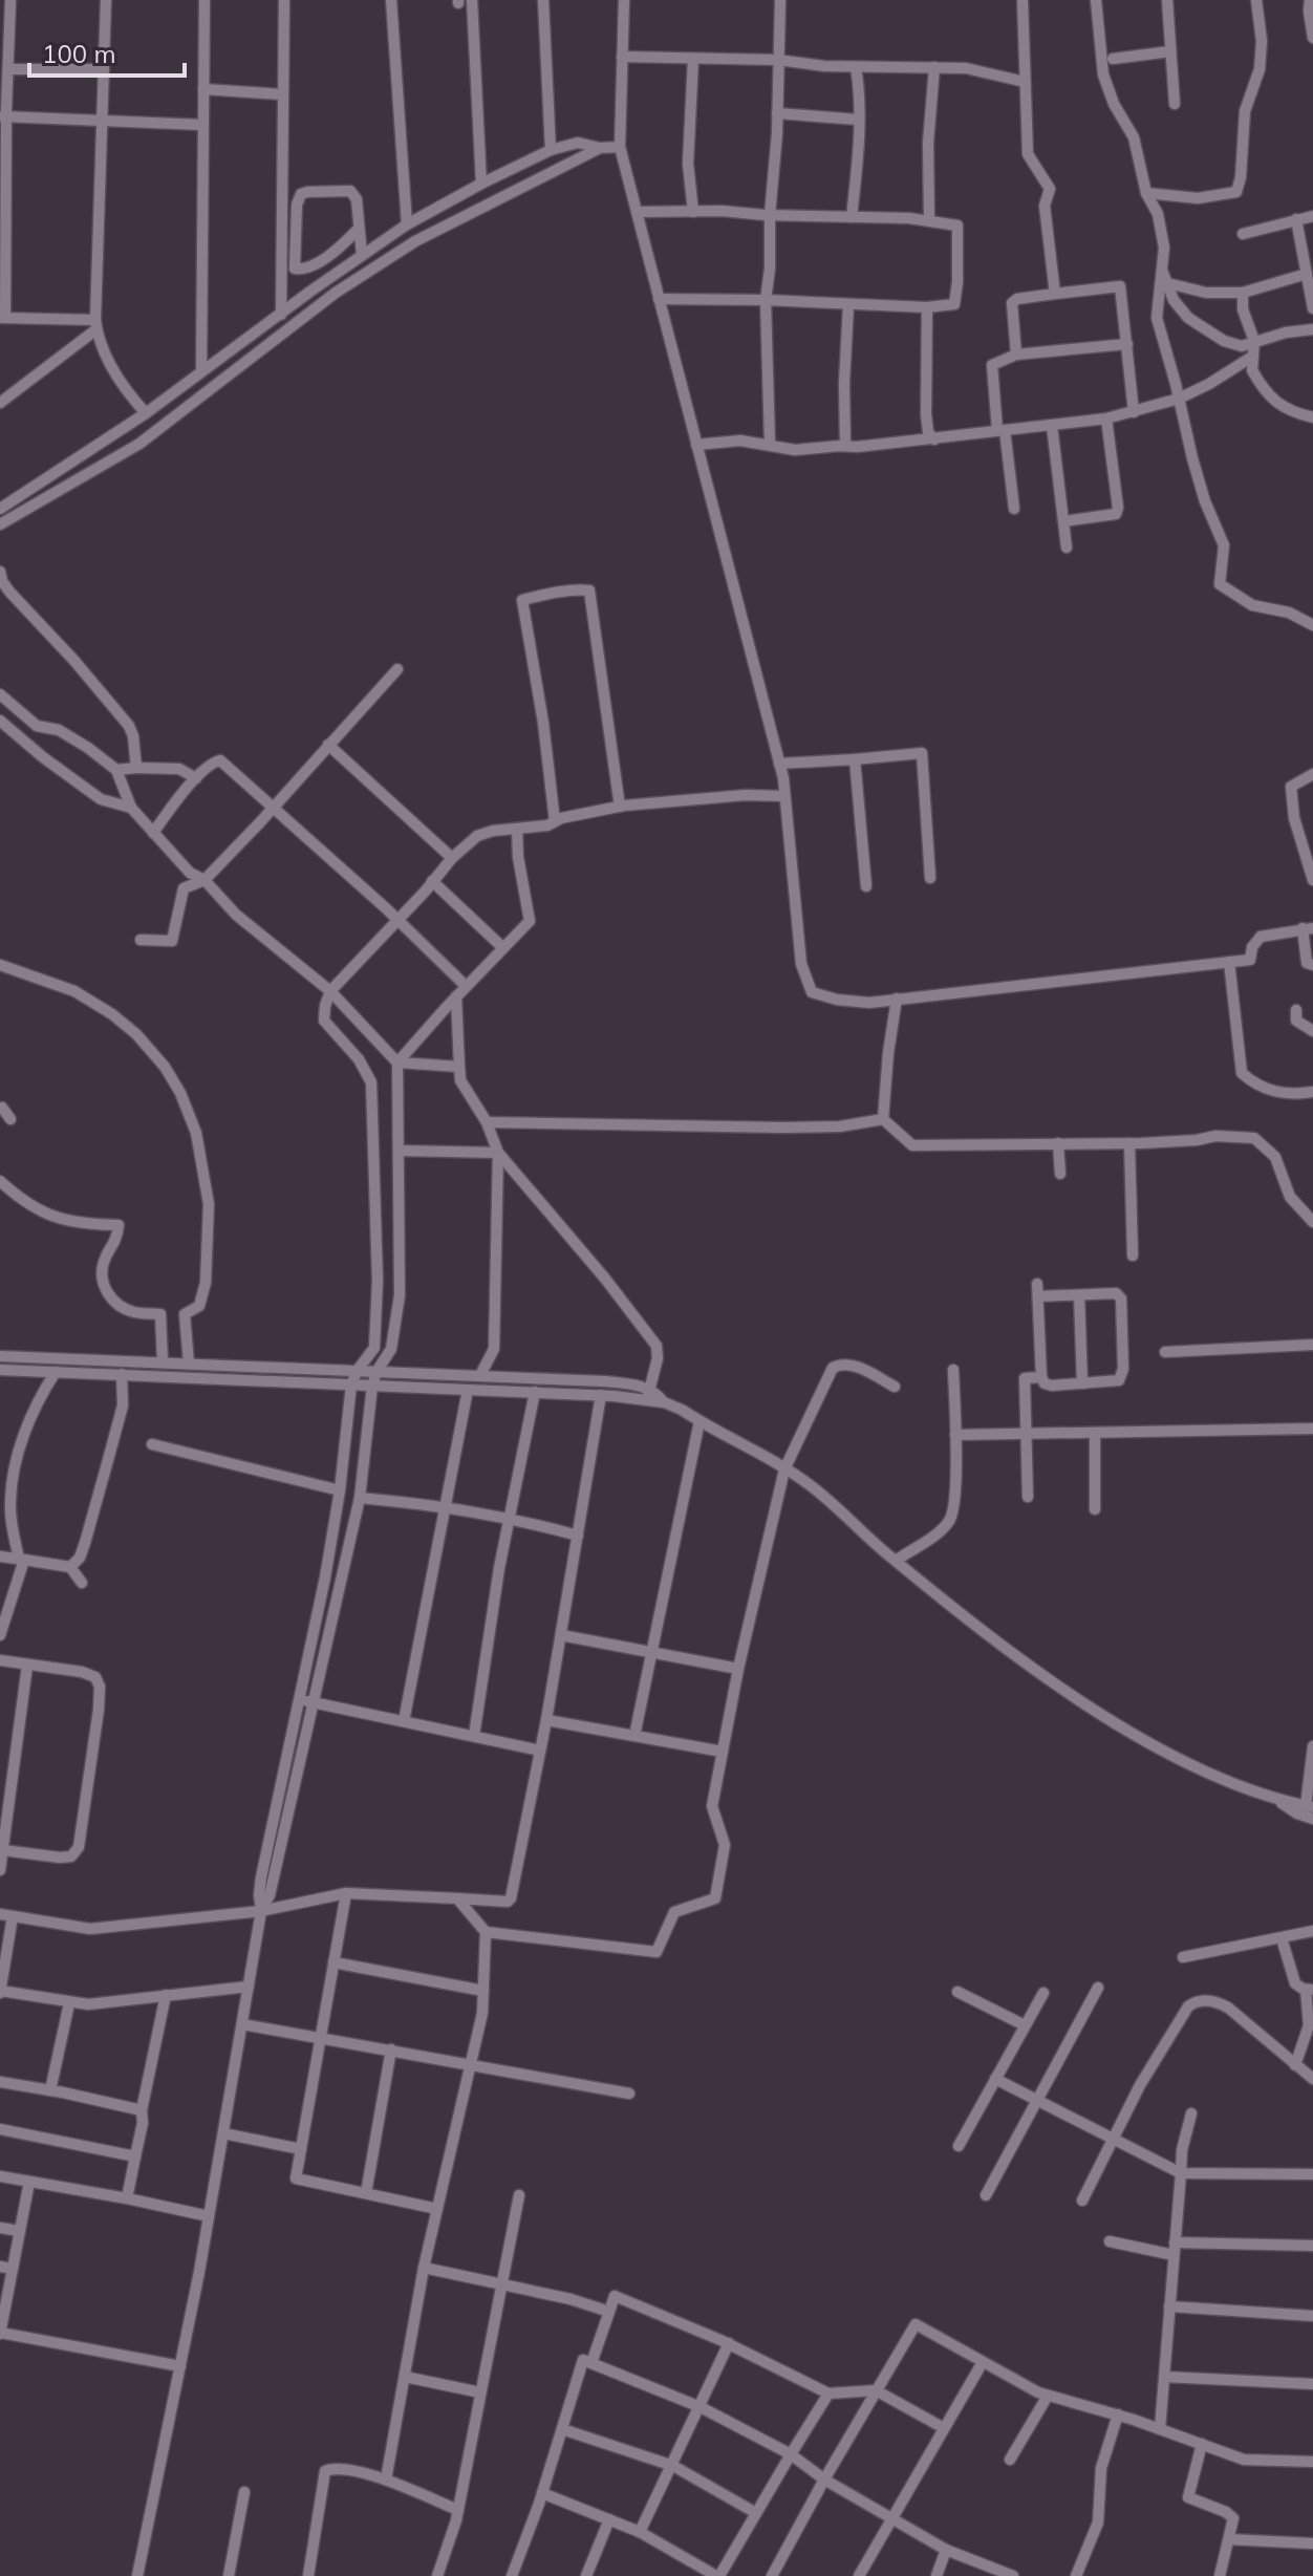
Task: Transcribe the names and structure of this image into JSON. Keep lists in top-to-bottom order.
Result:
{
  "scale_bar": "100 m"
}
